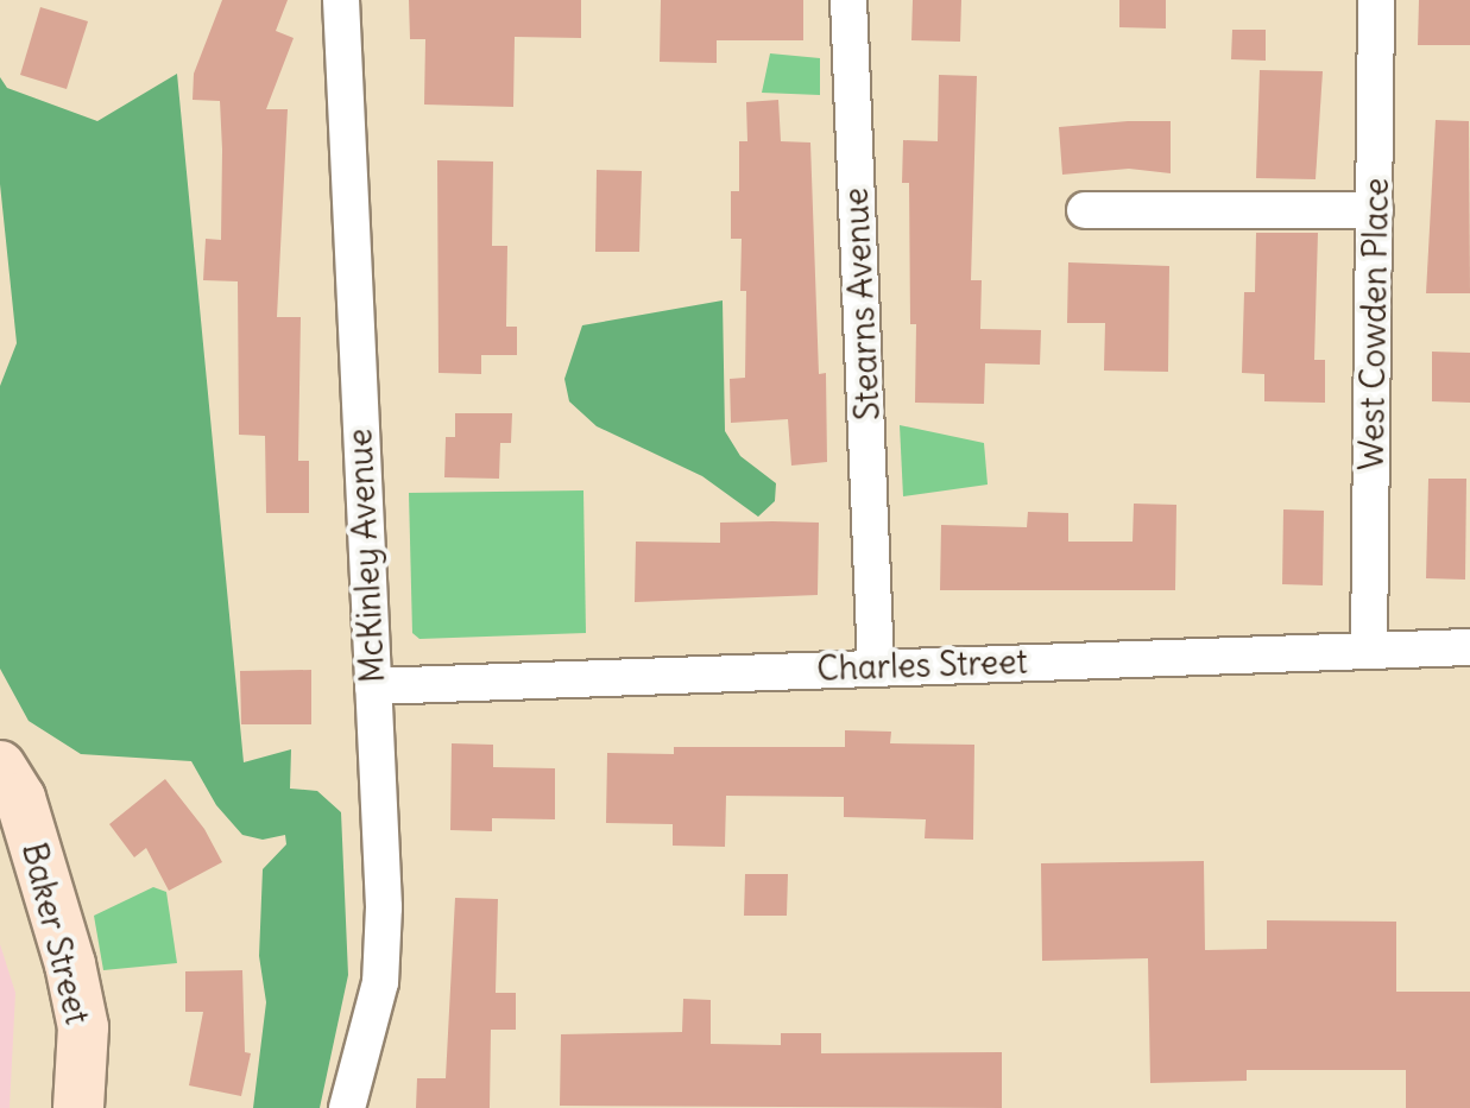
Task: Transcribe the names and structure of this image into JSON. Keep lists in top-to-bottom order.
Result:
{
  "streets": {
    "street": [
      "Stearns Avenue",
      "West Cowden Place",
      "McKinley Avenue",
      "Charles Street",
      "Baker Street"
    ]
  },
  "crossings": [
    ["Stearns Avenue", "Charles Street"],
    ["West Cowden Place", "Charles Street"],
    ["McKinley Avenue", "Charles Street"]
  ]
}
